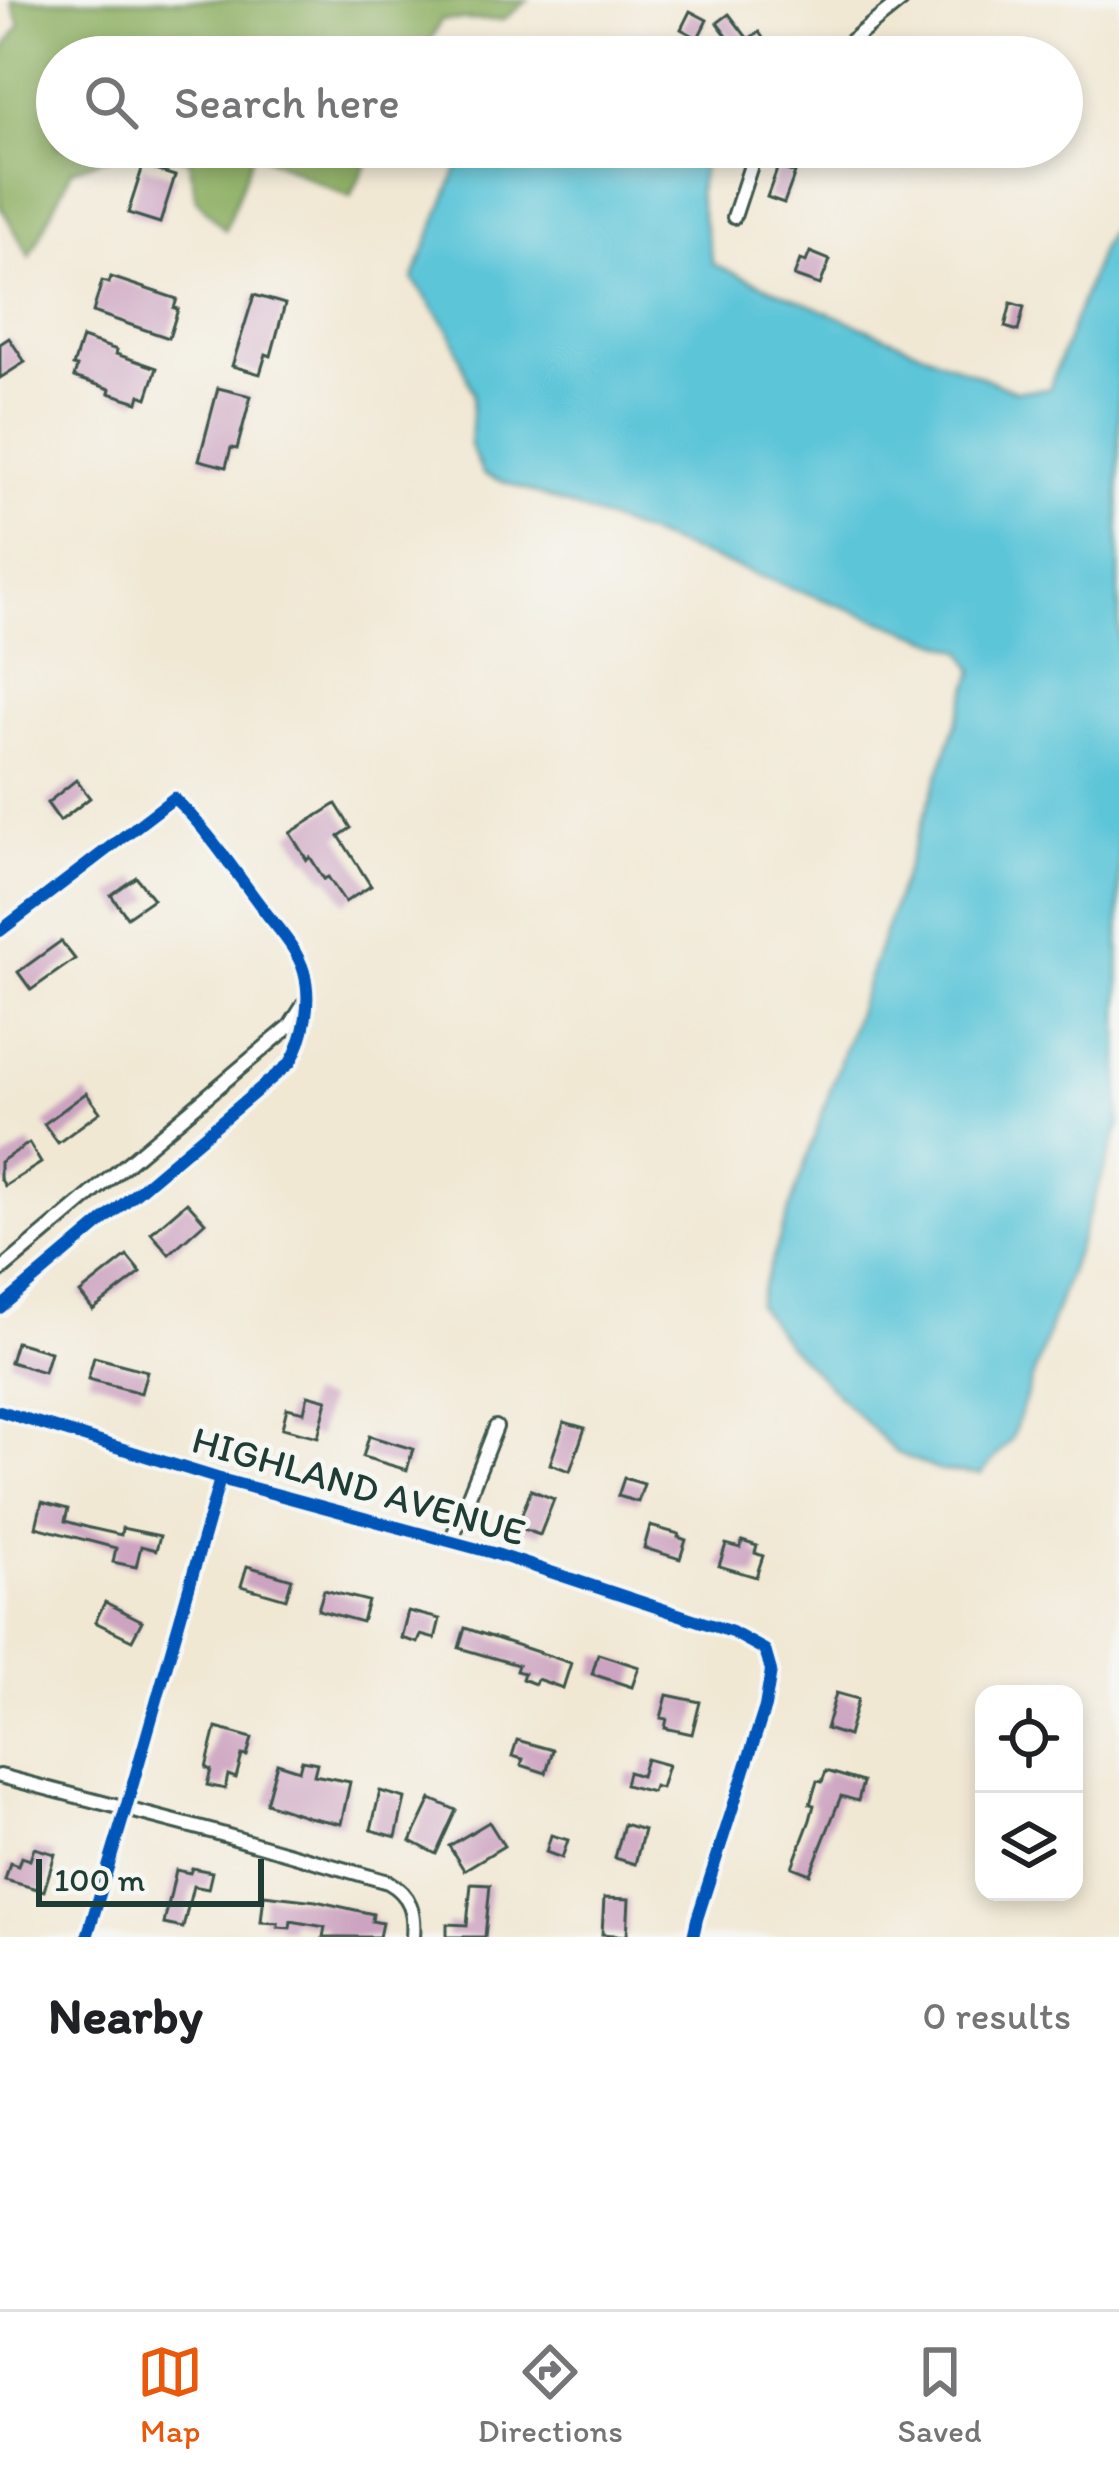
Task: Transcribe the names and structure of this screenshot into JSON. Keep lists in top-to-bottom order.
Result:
{
  "streets": {
    "street": ["HIGHLAND AVENUE"]
  },
  "scale_bar": "100 m",
  "page": {
    "search": "Search here",
    "scale": "100 m",
    "heading": ["Nearby", "0 results"],
    "nav": ["Map", "Directions", "Saved"]
  }
}
